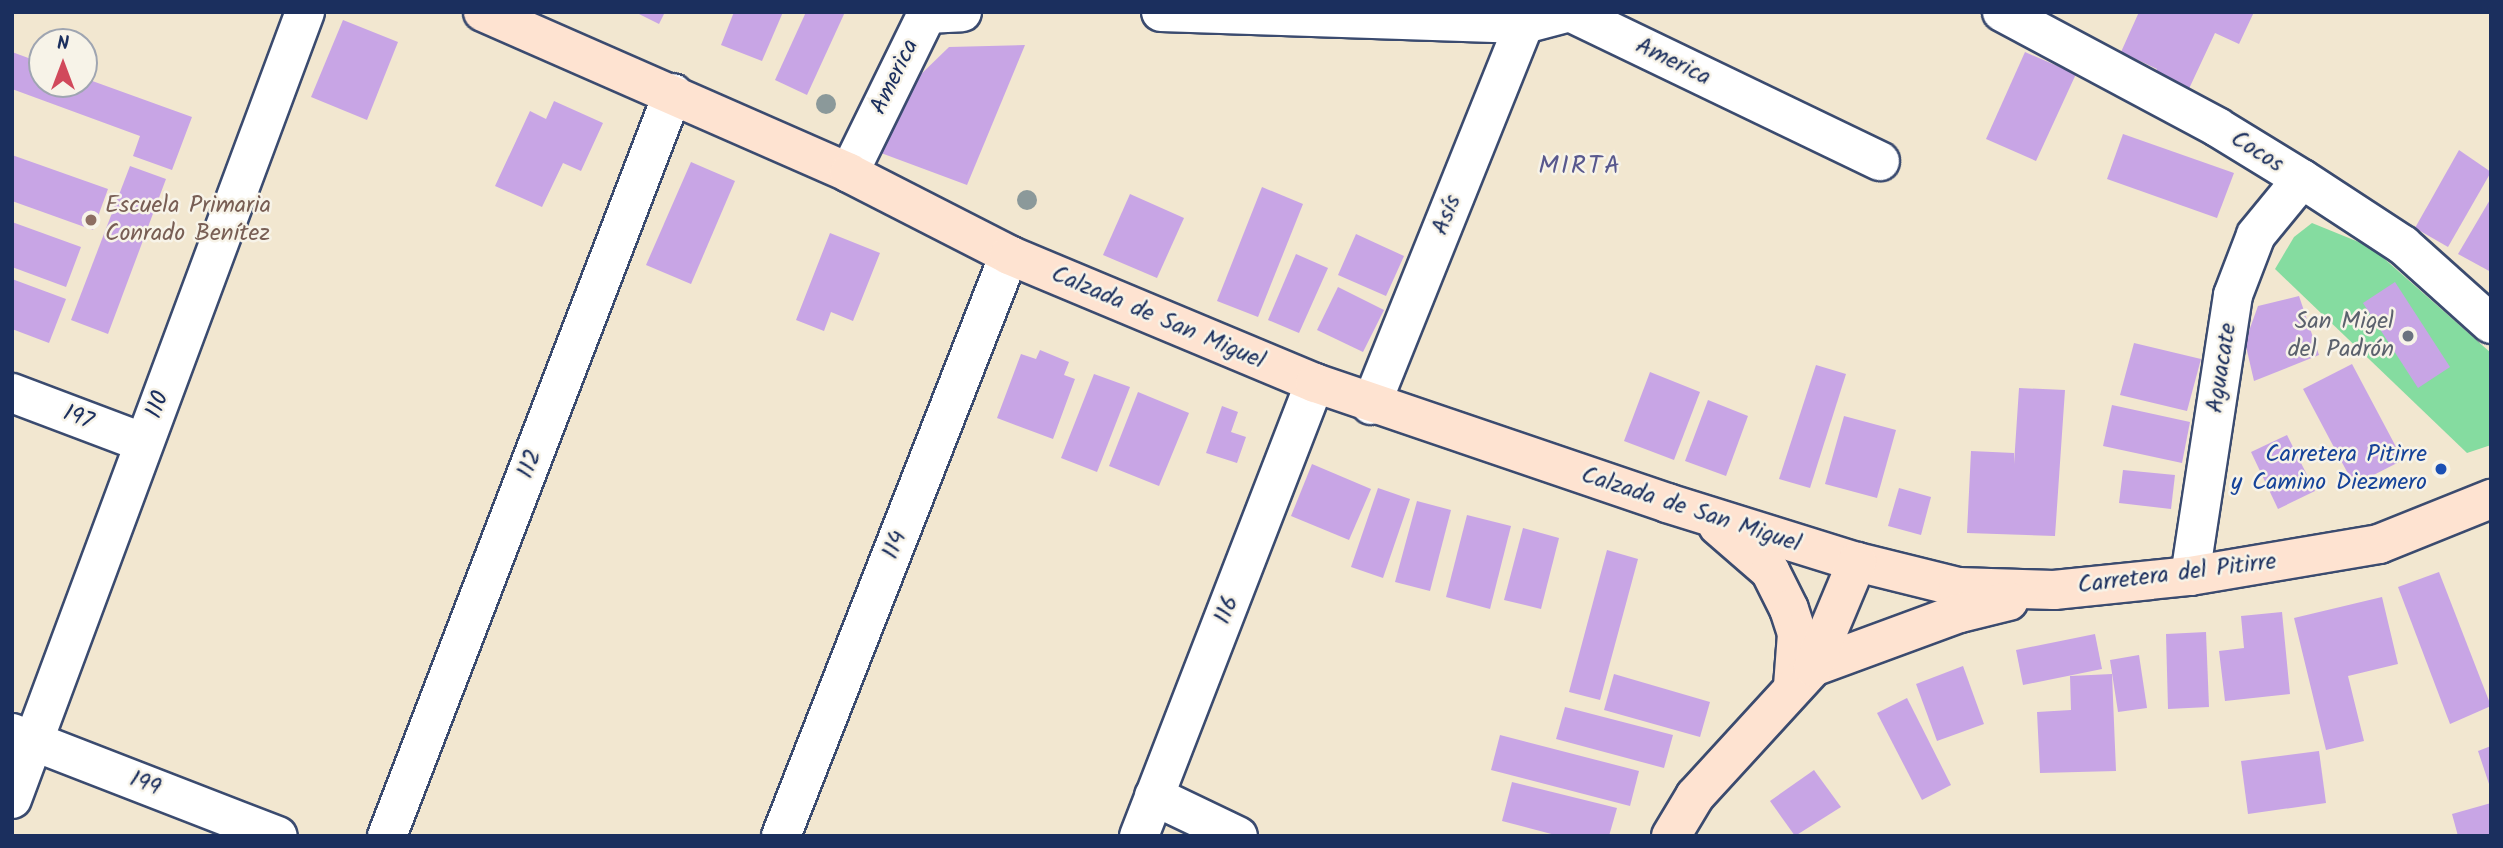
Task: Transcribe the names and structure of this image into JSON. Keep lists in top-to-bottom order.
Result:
{
  "streets": {
    "main road": ["Calzada de San Miguel", "Carretera del Pitirre"],
    "street": [
      "America",
      "Cocos",
      "Asís",
      "Aguacate",
      "110",
      "197",
      "112",
      "114",
      "116",
      "199"
    ]
  },
  "crossings": [
    ["America", "Asís"],
    ["America", "Calzada de San Miguel"],
    ["Cocos", "Aguacate"],
    ["Asís", "Calzada de San Miguel"],
    ["Calzada de San Miguel", "112"],
    ["Calzada de San Miguel", "114"],
    ["Calzada de San Miguel", "Carretera del Pitirre"],
    ["Calzada de San Miguel", "116"],
    ["Aguacate", "Carretera del Pitirre"],
    ["110", "197"],
    ["110", "199"]
  ],
  "districts": ["MIRTA"],
  "places": ["Escuela Primaria Conrado Benítez", "San Migel del Padrón", "Carretera Pitirre y Camino Diezmero"],
  "north": "top"
}
